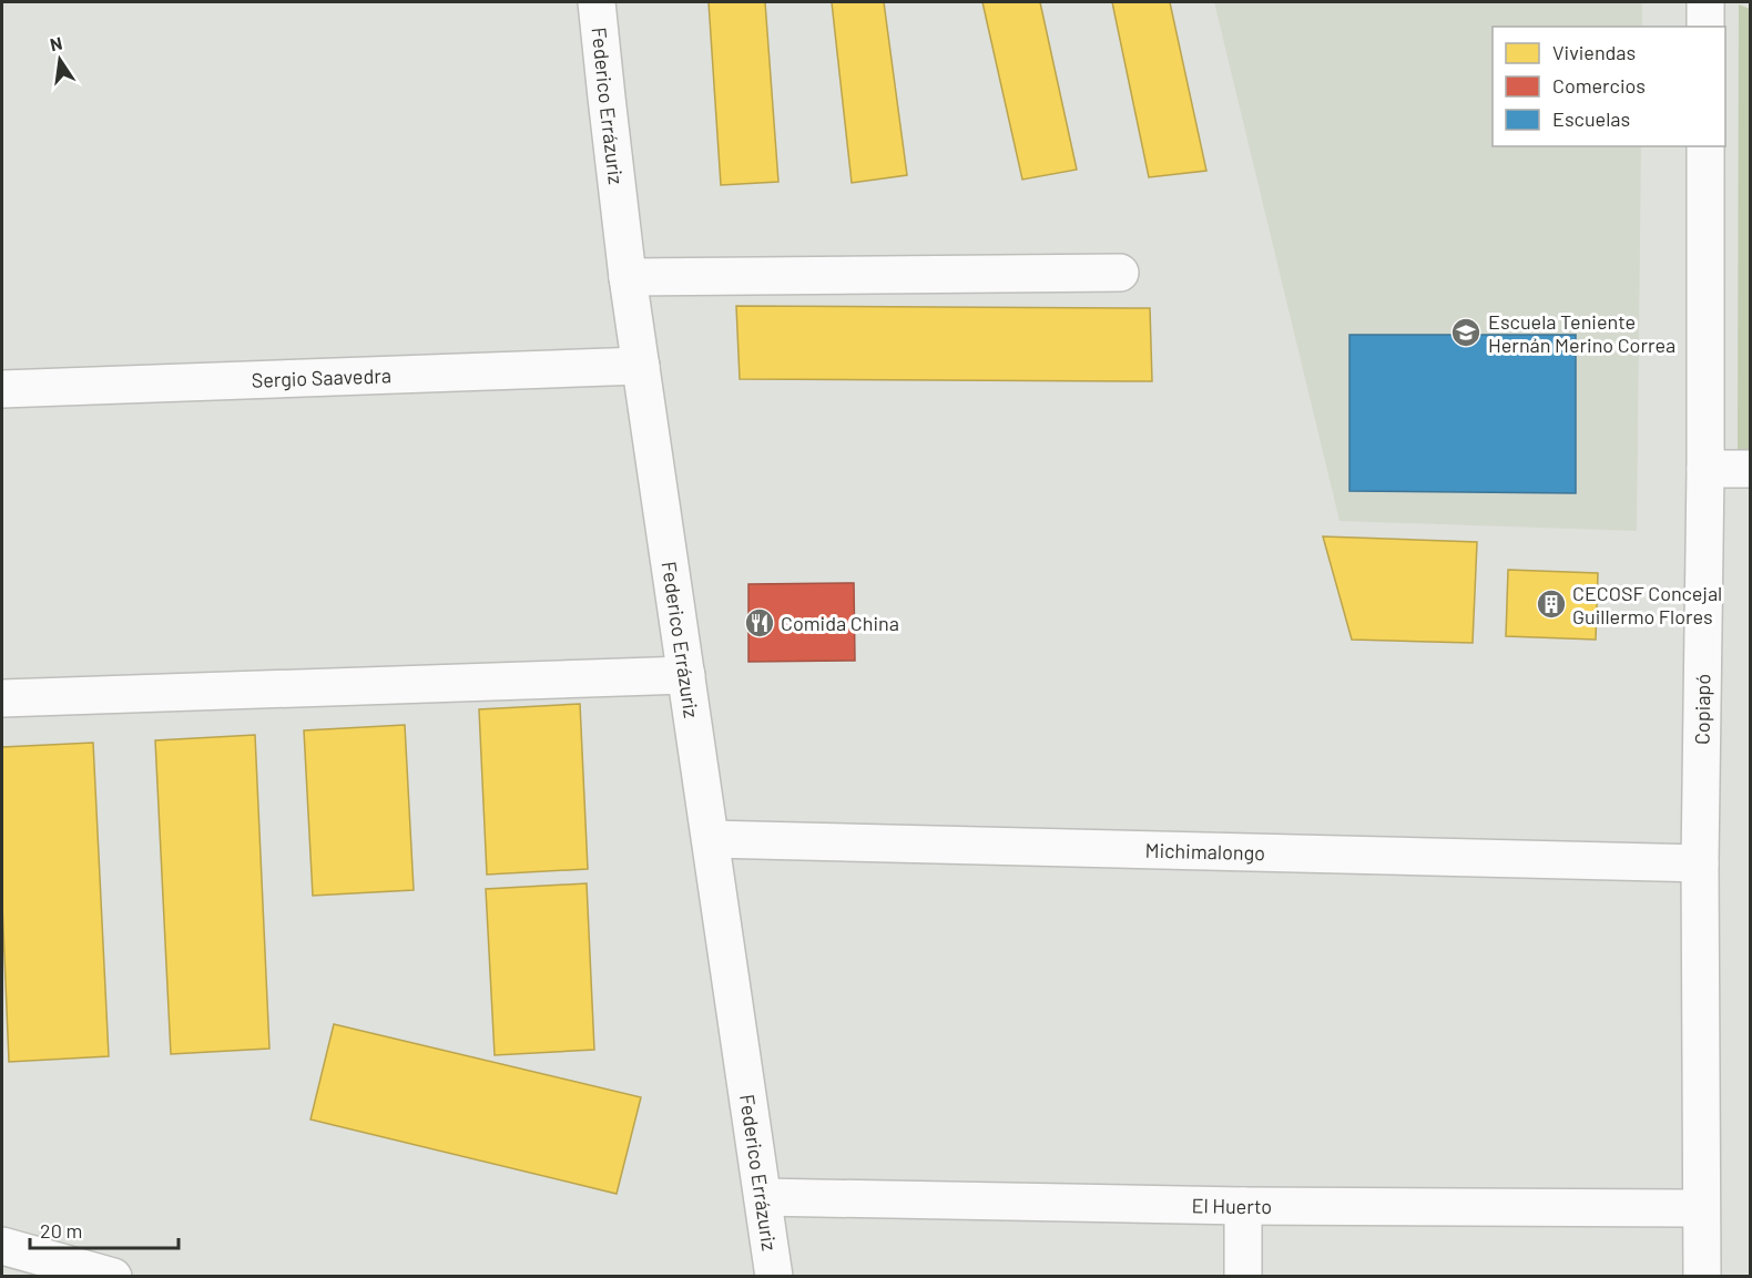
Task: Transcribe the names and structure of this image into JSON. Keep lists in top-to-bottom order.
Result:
{
  "streets": {
    "street": [
      "Federico Errázuriz",
      "Sergio Saavedra",
      "Copiapó",
      "Michimalongo",
      "El Huerto"
    ]
  },
  "crossings": [
    ["Federico Errázuriz", "Sergio Saavedra"],
    ["Federico Errázuriz", "Michimalongo"],
    ["Federico Errázuriz", "El Huerto"],
    ["Copiapó", "Michimalongo"],
    ["Copiapó", "El Huerto"]
  ],
  "places": {
    "school or university": ["Escuela Teniente Hernán Merino Correa"],
    "building": ["CECOSF Concejal Guillermo Flores"],
    "restaurant": ["Comida China"]
  },
  "legend": ["Viviendas", "Comercios", "Escuelas"],
  "scale_bar": "20 m",
  "north": "top"
}
